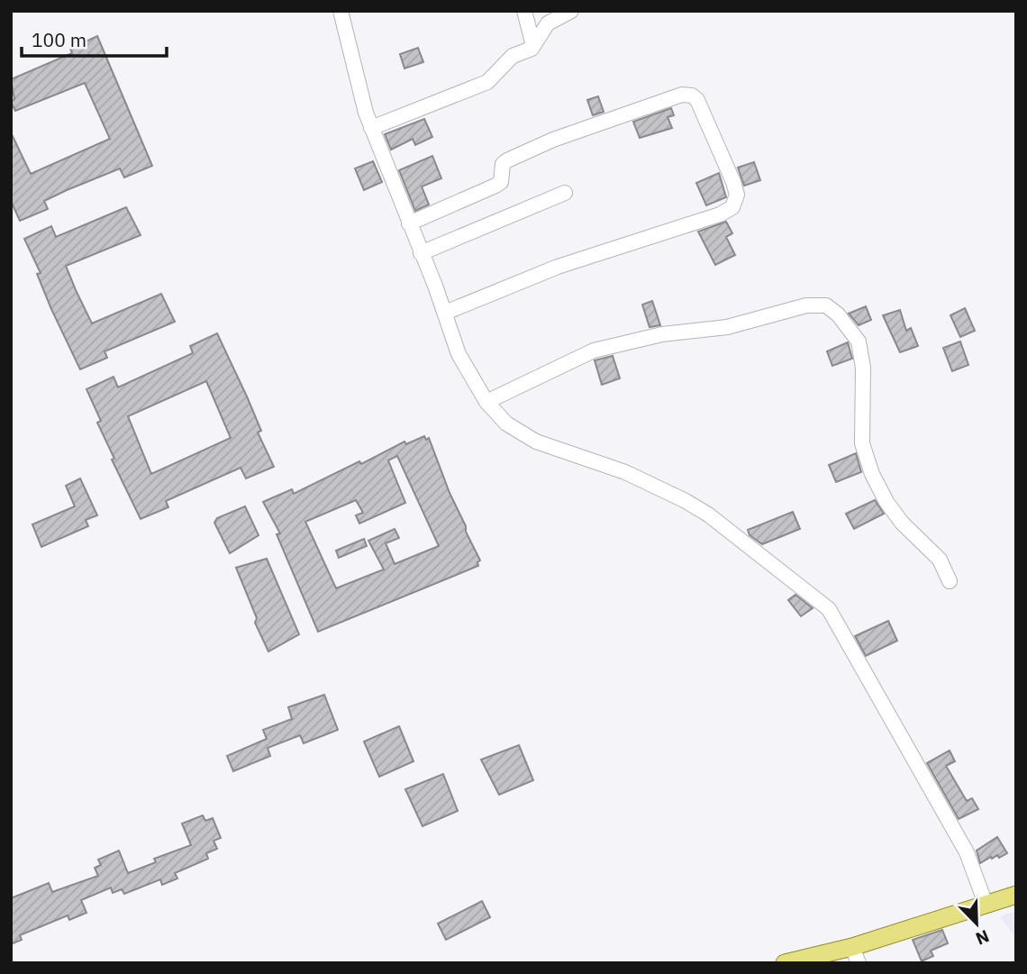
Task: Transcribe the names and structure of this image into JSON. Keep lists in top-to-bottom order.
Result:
{
  "scale_bar": "100 m",
  "north": "bottom right"
}
